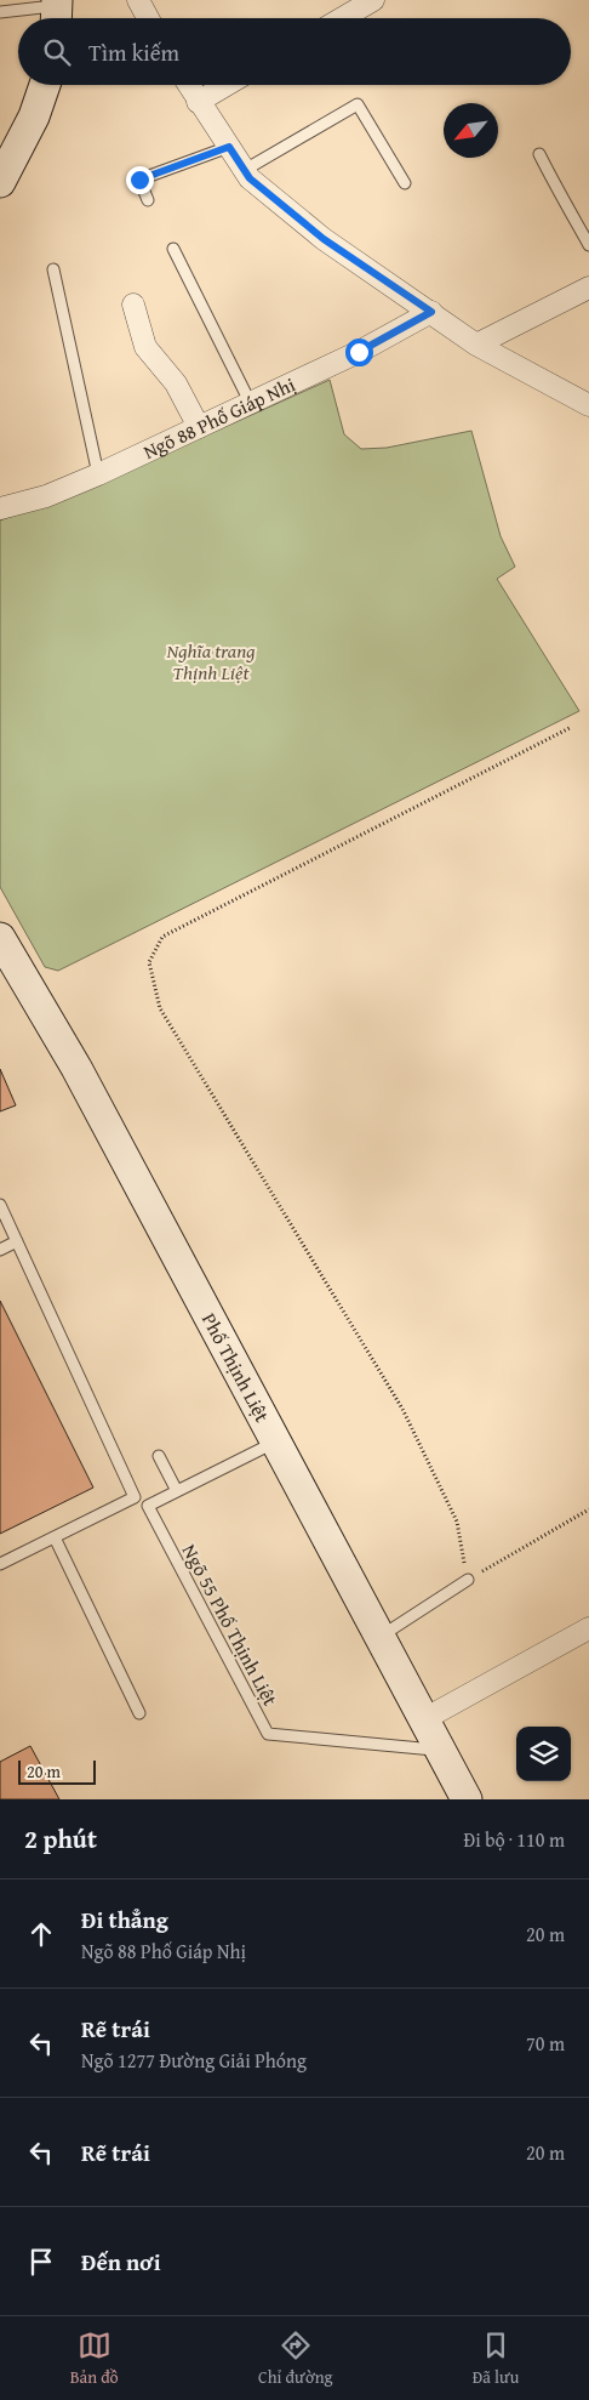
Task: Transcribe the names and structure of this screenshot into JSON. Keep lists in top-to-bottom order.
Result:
{
  "streets": {
    "street": ["Ngõ 88 Phố Giáp Nhị", "Phố Thịnh Liệt"],
    "lane": ["Ngõ 55 Phố Thịnh Liệt"]
  },
  "crossings": [
    ["Phố Thịnh Liệt", "Ngõ 55 Phố Thịnh Liệt"]
  ],
  "parks": ["Nghĩa trang Thịnh Liệt"],
  "scale_bar": "20 m",
  "north": "bottom left",
  "page": {
    "search": "Tìm kiếm",
    "scale": "20 m",
    "heading": ["2 phút", "Đi bộ · 110 m"],
    "list": [
      ["Đi thẳng", "Ngõ 88 Phố Giáp Nhị", "20 m"],
      ["Rẽ trái", "Ngõ 1277 Đường Giải Phóng", "70 m"],
      ["Rẽ trái", "20 m"],
      "Đến nơi"
    ],
    "nav": ["Bản đồ", "Chỉ đường", "Đã lưu"]
  }
}
